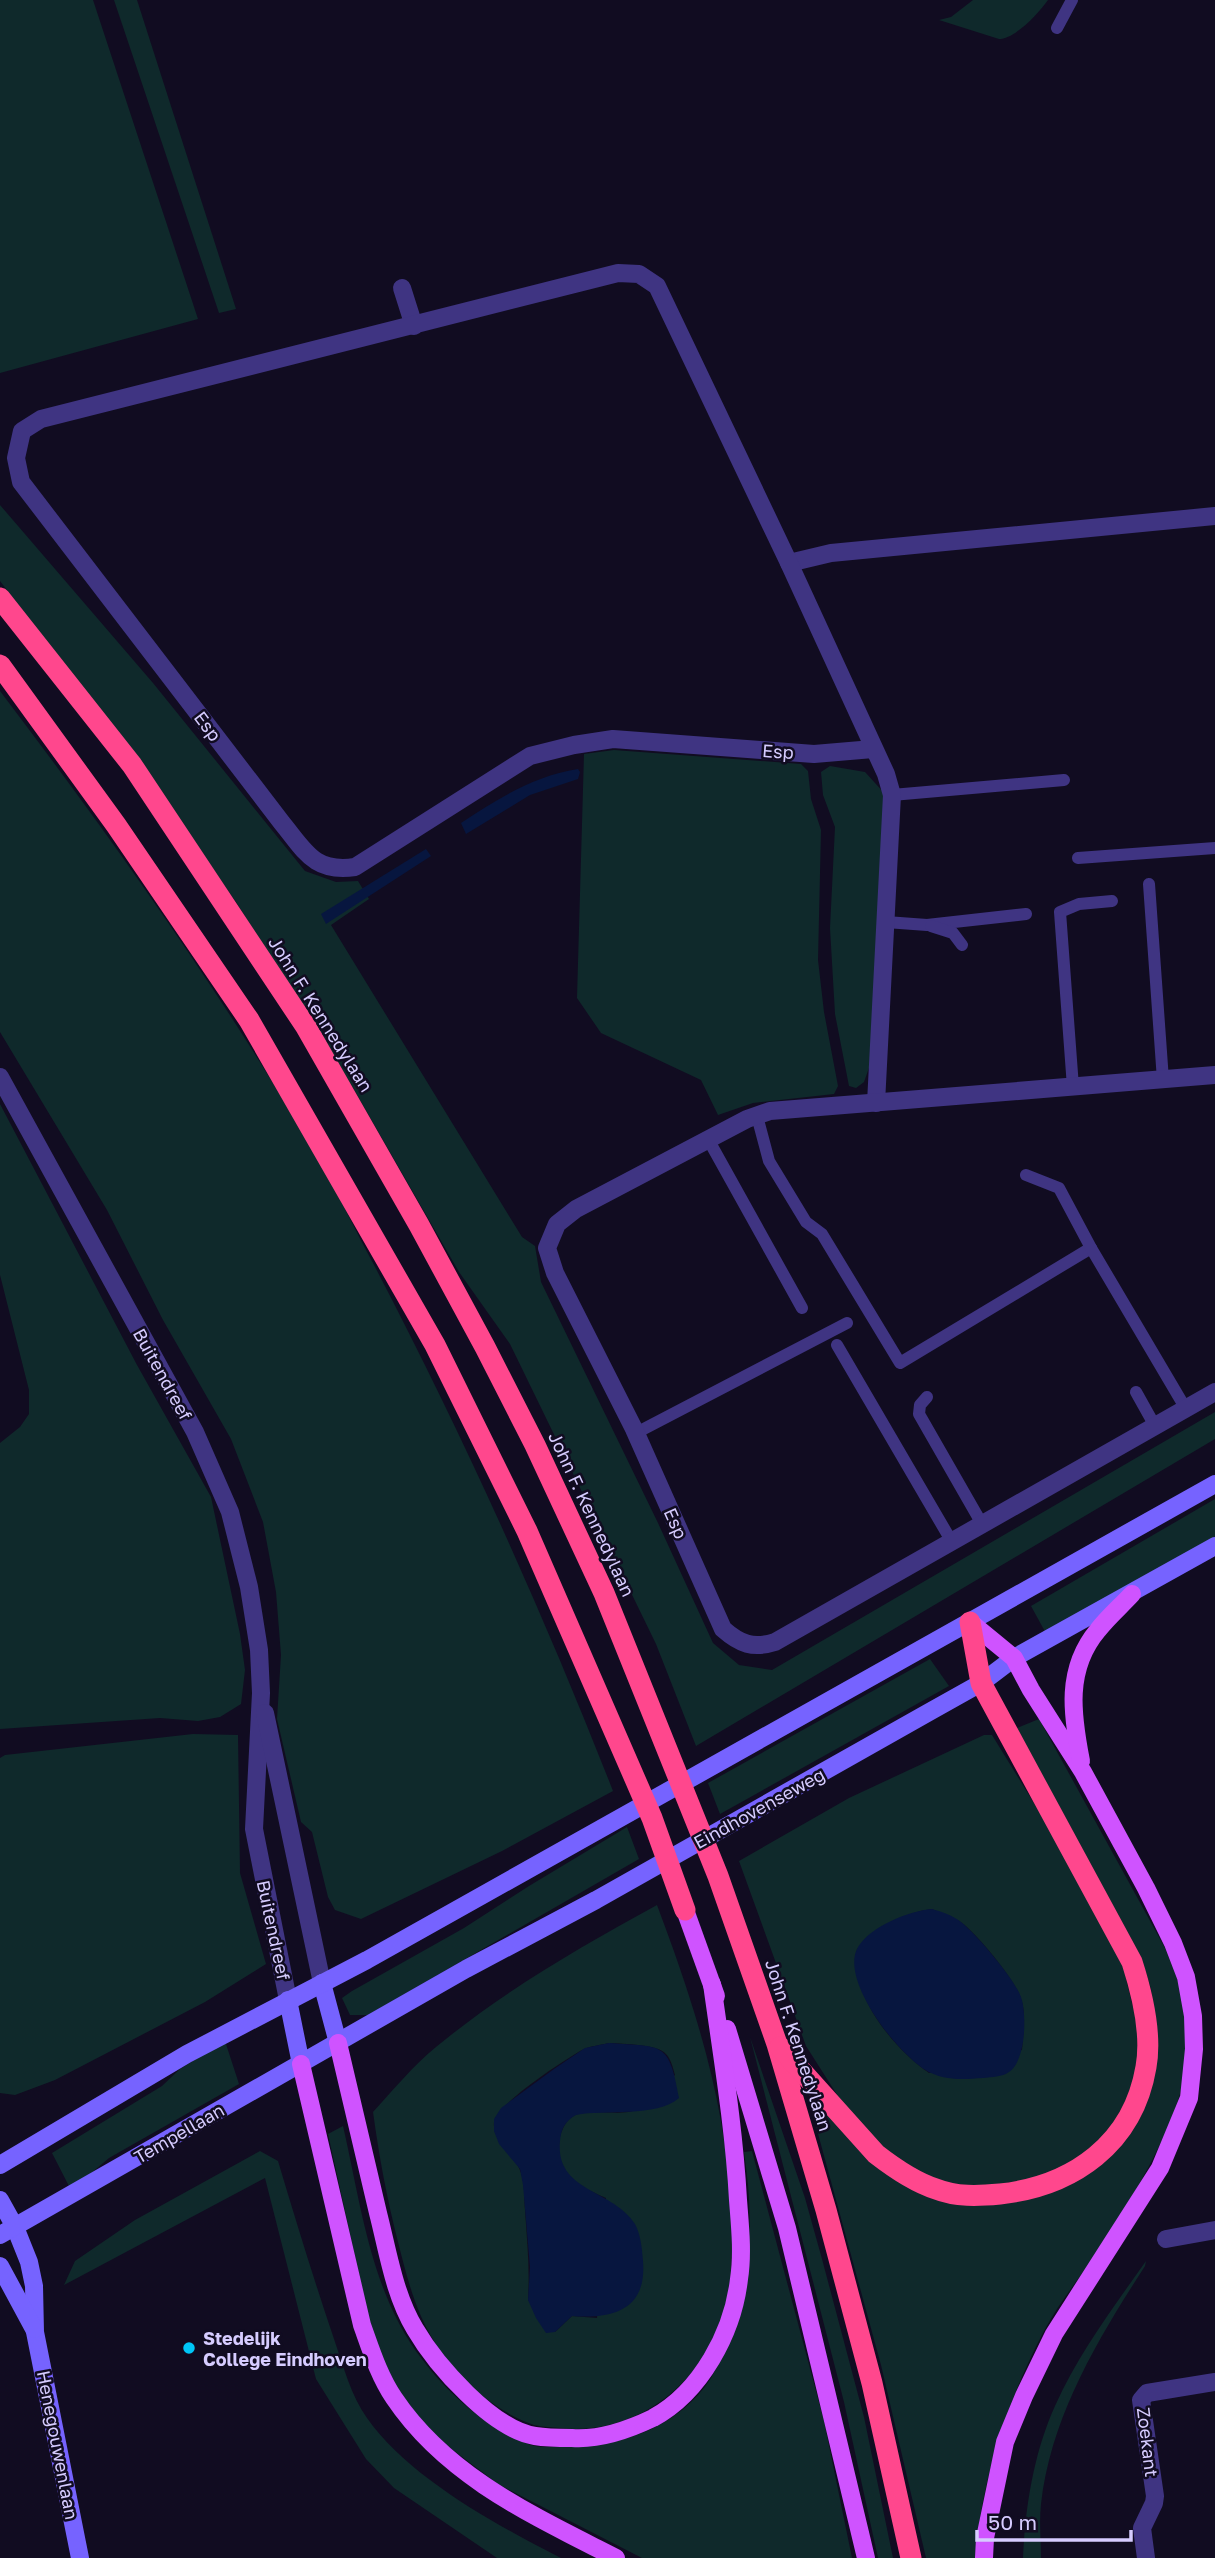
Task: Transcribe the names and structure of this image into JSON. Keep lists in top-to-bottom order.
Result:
{
  "streets": {
    "highway": ["John F. Kennedylaan"],
    "main road": ["Eindhovenseweg", "Tempellaan", "Henegouwenlaan"],
    "street": ["Esp", "Buitendreef", "Zoekant"]
  },
  "crossings": [
    ["Eindhovenseweg", "Tempellaan"],
    ["Tempellaan", "Henegouwenlaan"]
  ],
  "places": ["Stedelijk College Eindhoven"],
  "scale_bar": "50 m"
}
